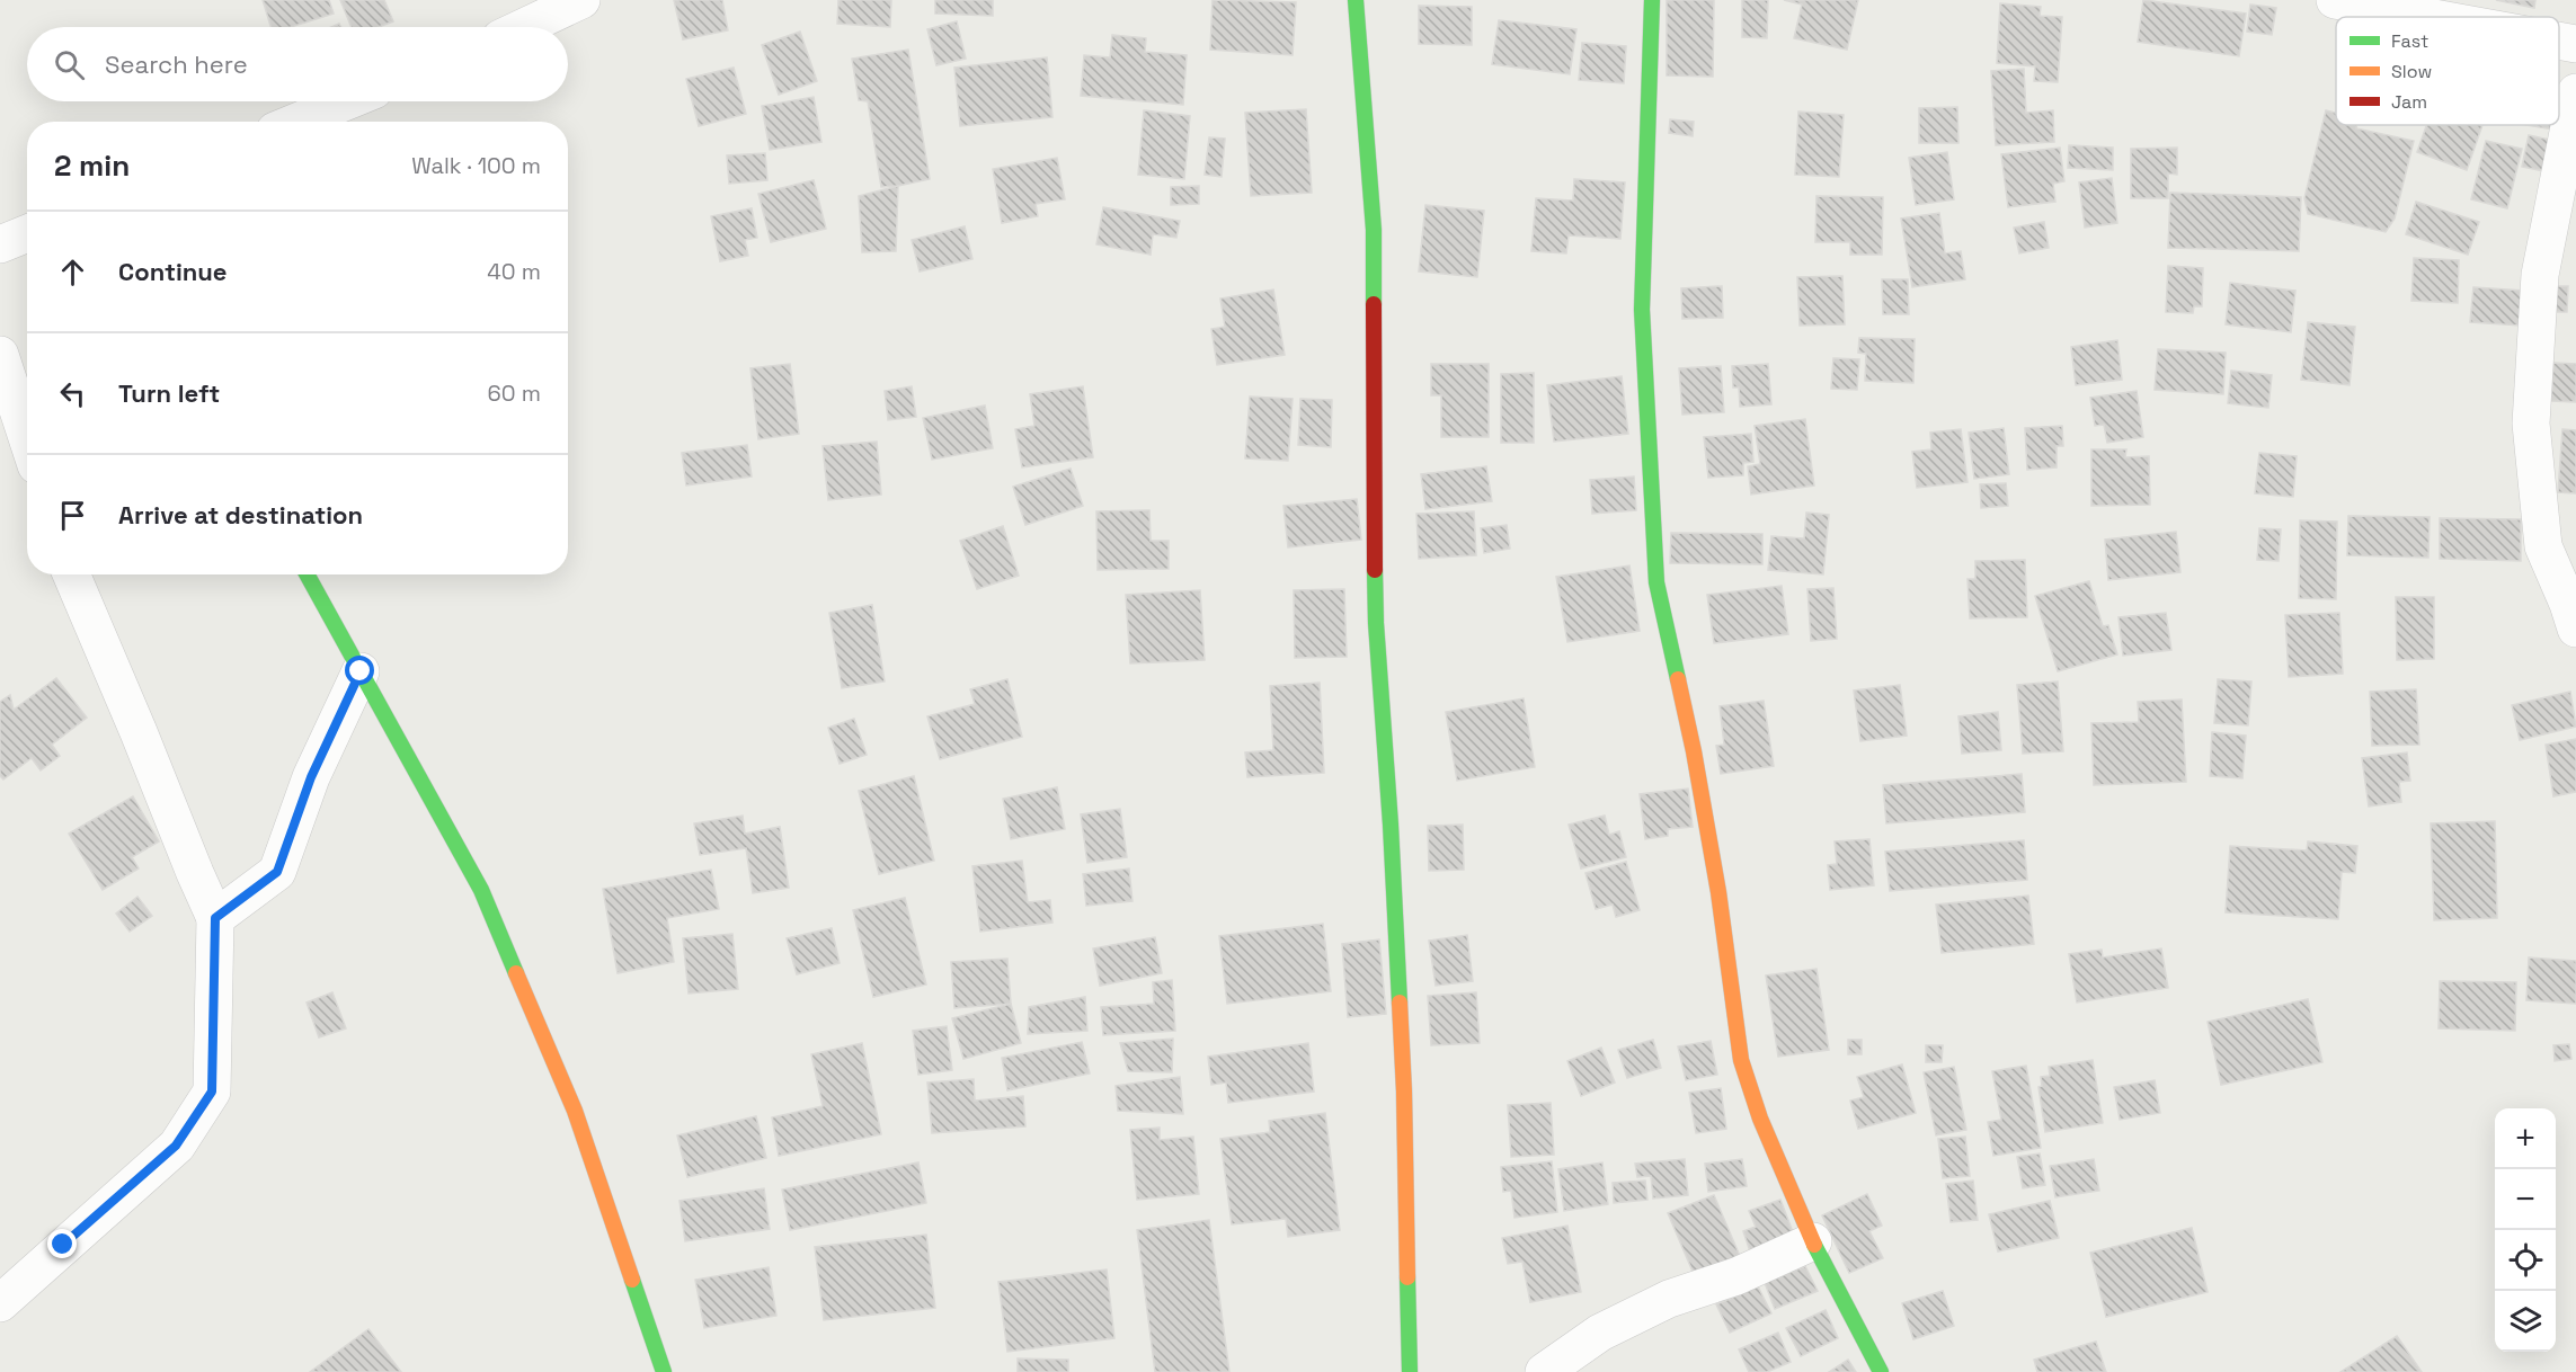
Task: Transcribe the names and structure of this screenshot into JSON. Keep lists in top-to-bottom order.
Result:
{
  "legend": ["Fast", "Slow", "Jam"],
  "page": {
    "search": "Search here",
    "heading": ["2 min", "Walk · 100 m"],
    "list": [
      ["Continue", "40 m"],
      ["Turn left", "60 m"],
      "Arrive at destination"
    ],
    "map_buttons": ["+", "−"]
  }
}
